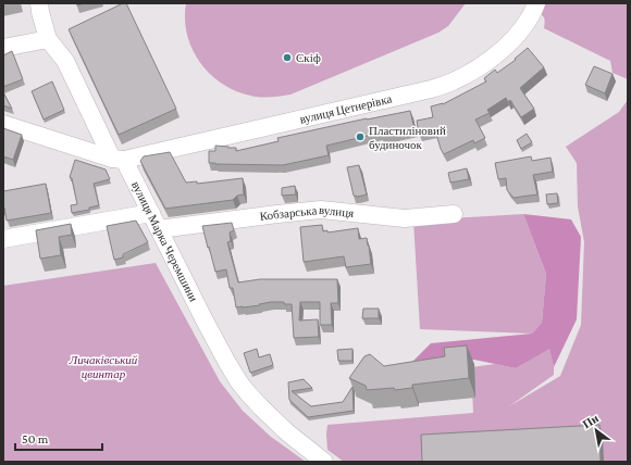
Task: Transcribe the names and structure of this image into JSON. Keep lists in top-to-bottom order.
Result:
{
  "streets": {
    "street": ["вулиця Цетнерівка", "Кобзарська вулиця", "вулиця Марка Черемшини"]
  },
  "crossings": [
    ["вулиця Цетнерівка", "вулиця Марка Черемшини"],
    ["Кобзарська вулиця", "вулиця Марка Черемшини"]
  ],
  "parks": ["Личаківський цвинтар"],
  "places": ["Скіф", "Пластиліновий будиночок"],
  "scale_bar": "50 m",
  "north": "top left"
}
